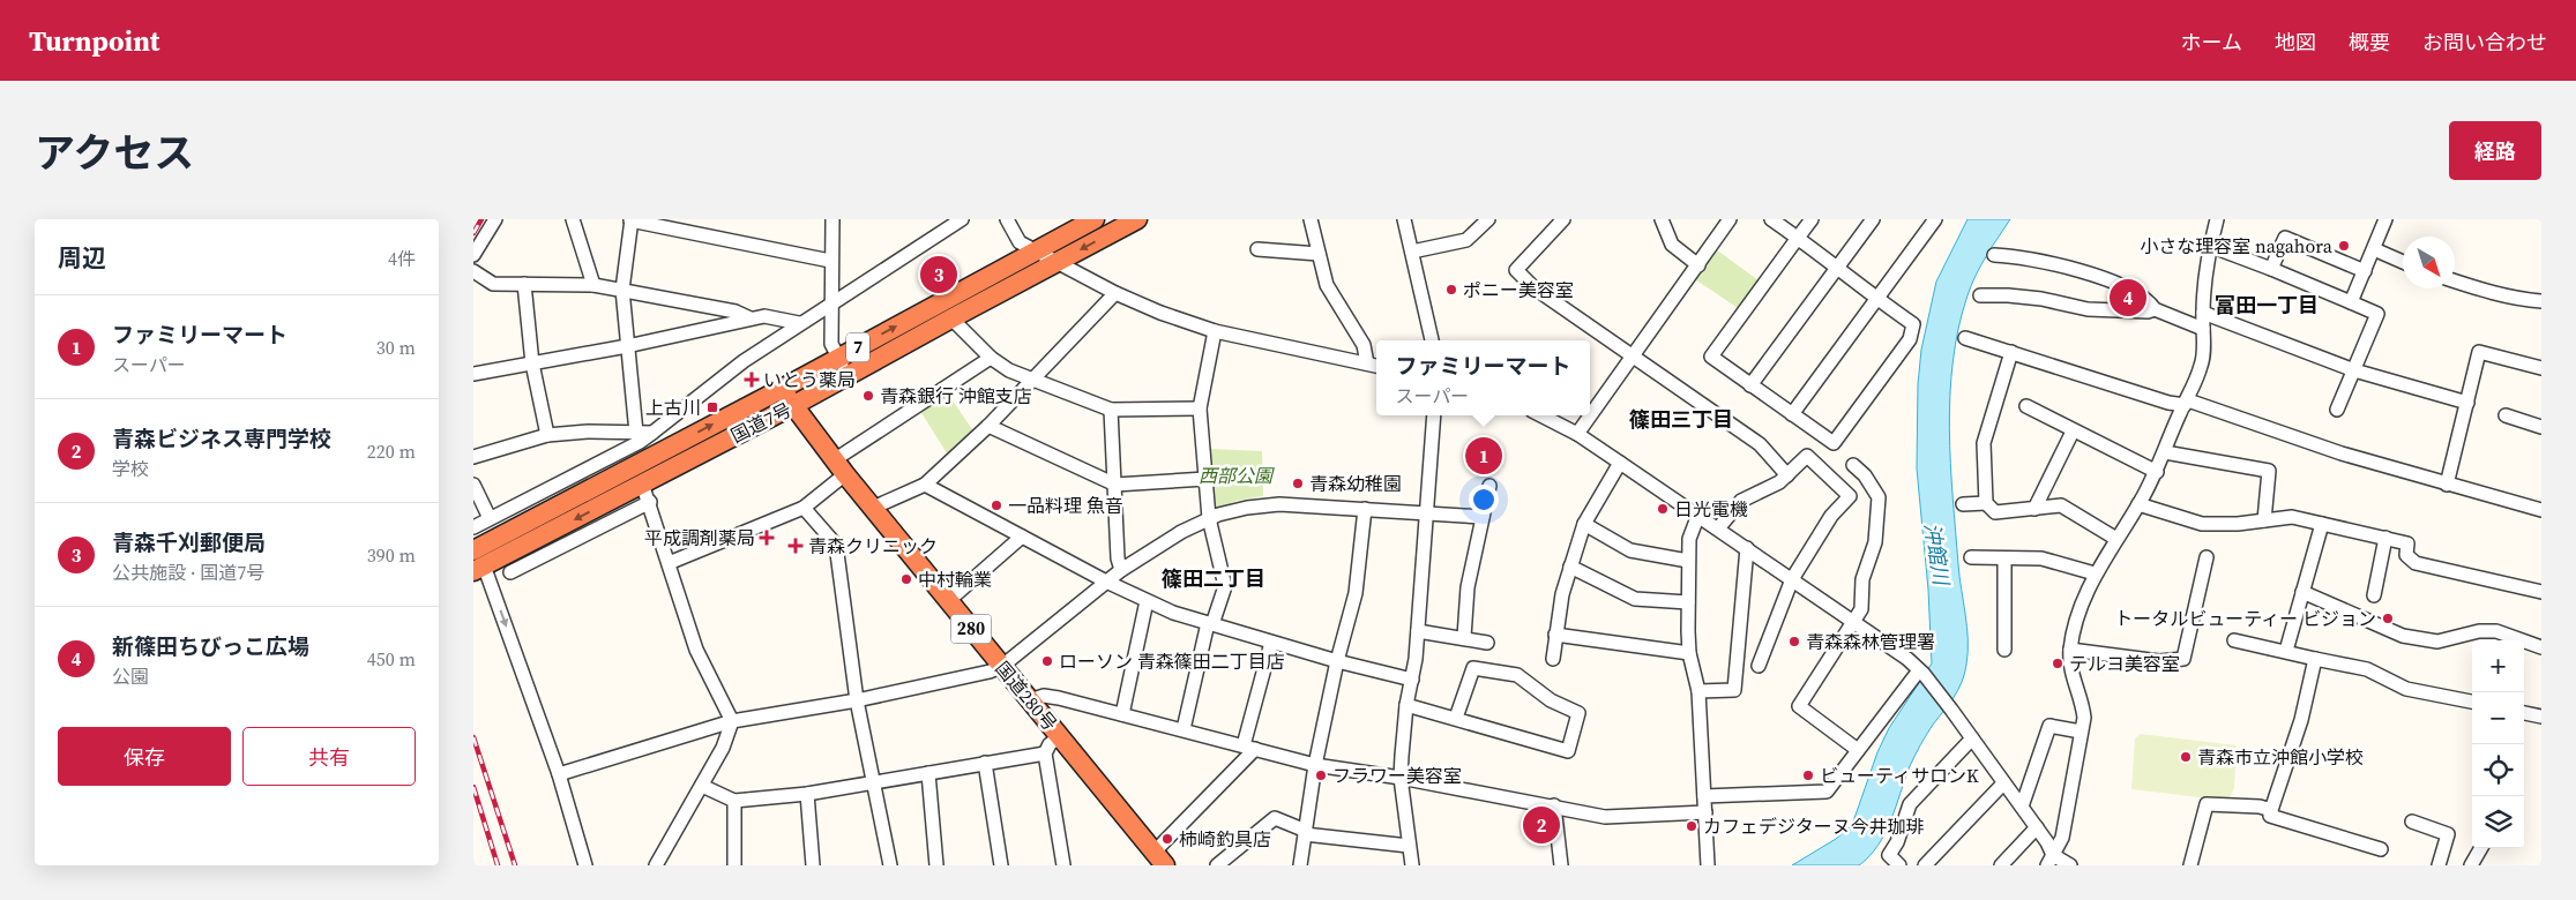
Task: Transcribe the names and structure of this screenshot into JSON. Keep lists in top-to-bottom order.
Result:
{
  "streets": {
    "highway": [
      "7",
      "国道7号",
      "280",
      "国道280号"
    ]
  },
  "crossings": [
    ["国道7号", "国道280号"]
  ],
  "districts": ["富田一丁目", "篠田三丁目", "篠田二丁目"],
  "water": ["沖館川"],
  "parks": ["西部公園"],
  "places": {
    "other": [
      "小さな理容室 nagahora",
      "ポニー美容室",
      "青森銀行 沖館支店",
      "青森幼稚園",
      "一品料理 魚音",
      "日光電機",
      "中村輪業",
      "トータルビューティー ビジョン",
      "青森森林管理署",
      "ローソン 青森篠田二丁目店",
      "テルヨ美容室",
      "青森市立沖館小学校",
      "フラワー美容室",
      "ビューティサロンK",
      "カフェデジターヌ今井珈琲",
      "柿崎釣具店"
    ],
    "health": ["いとう薬局", "平成調剤薬局", "青森クリニック"],
    "transit": ["上古川"]
  },
  "north": "bottom right",
  "page": {
    "header": "Turnpoint",
    "nav": [
      "ホーム",
      "地図",
      "概要",
      "お問い合わせ"
    ],
    "title": "アクセス",
    "buttons": [
      "経路",
      ["保存", "共有"]
    ],
    "heading": ["周辺", "4件"],
    "pins": [
      "3",
      "4",
      "1",
      "2"
    ],
    "list": [
      {
        "mark": "1",
        "name": "ファミリーマート",
        "note": "スーパー",
        "value": "30 m"
      },
      {
        "mark": "2",
        "name": "青森ビジネス専門学校",
        "note": "学校",
        "value": "220 m"
      },
      {
        "mark": "3",
        "name": "青森千刈郵便局",
        "note": "公共施設 · 国道7号",
        "value": "390 m"
      },
      {
        "mark": "4",
        "name": "新篠田ちびっこ広場",
        "note": "公園",
        "value": "450 m"
      }
    ],
    "popup": ["ファミリーマート", "スーパー"],
    "map_buttons": ["+", "−"]
  }
}
